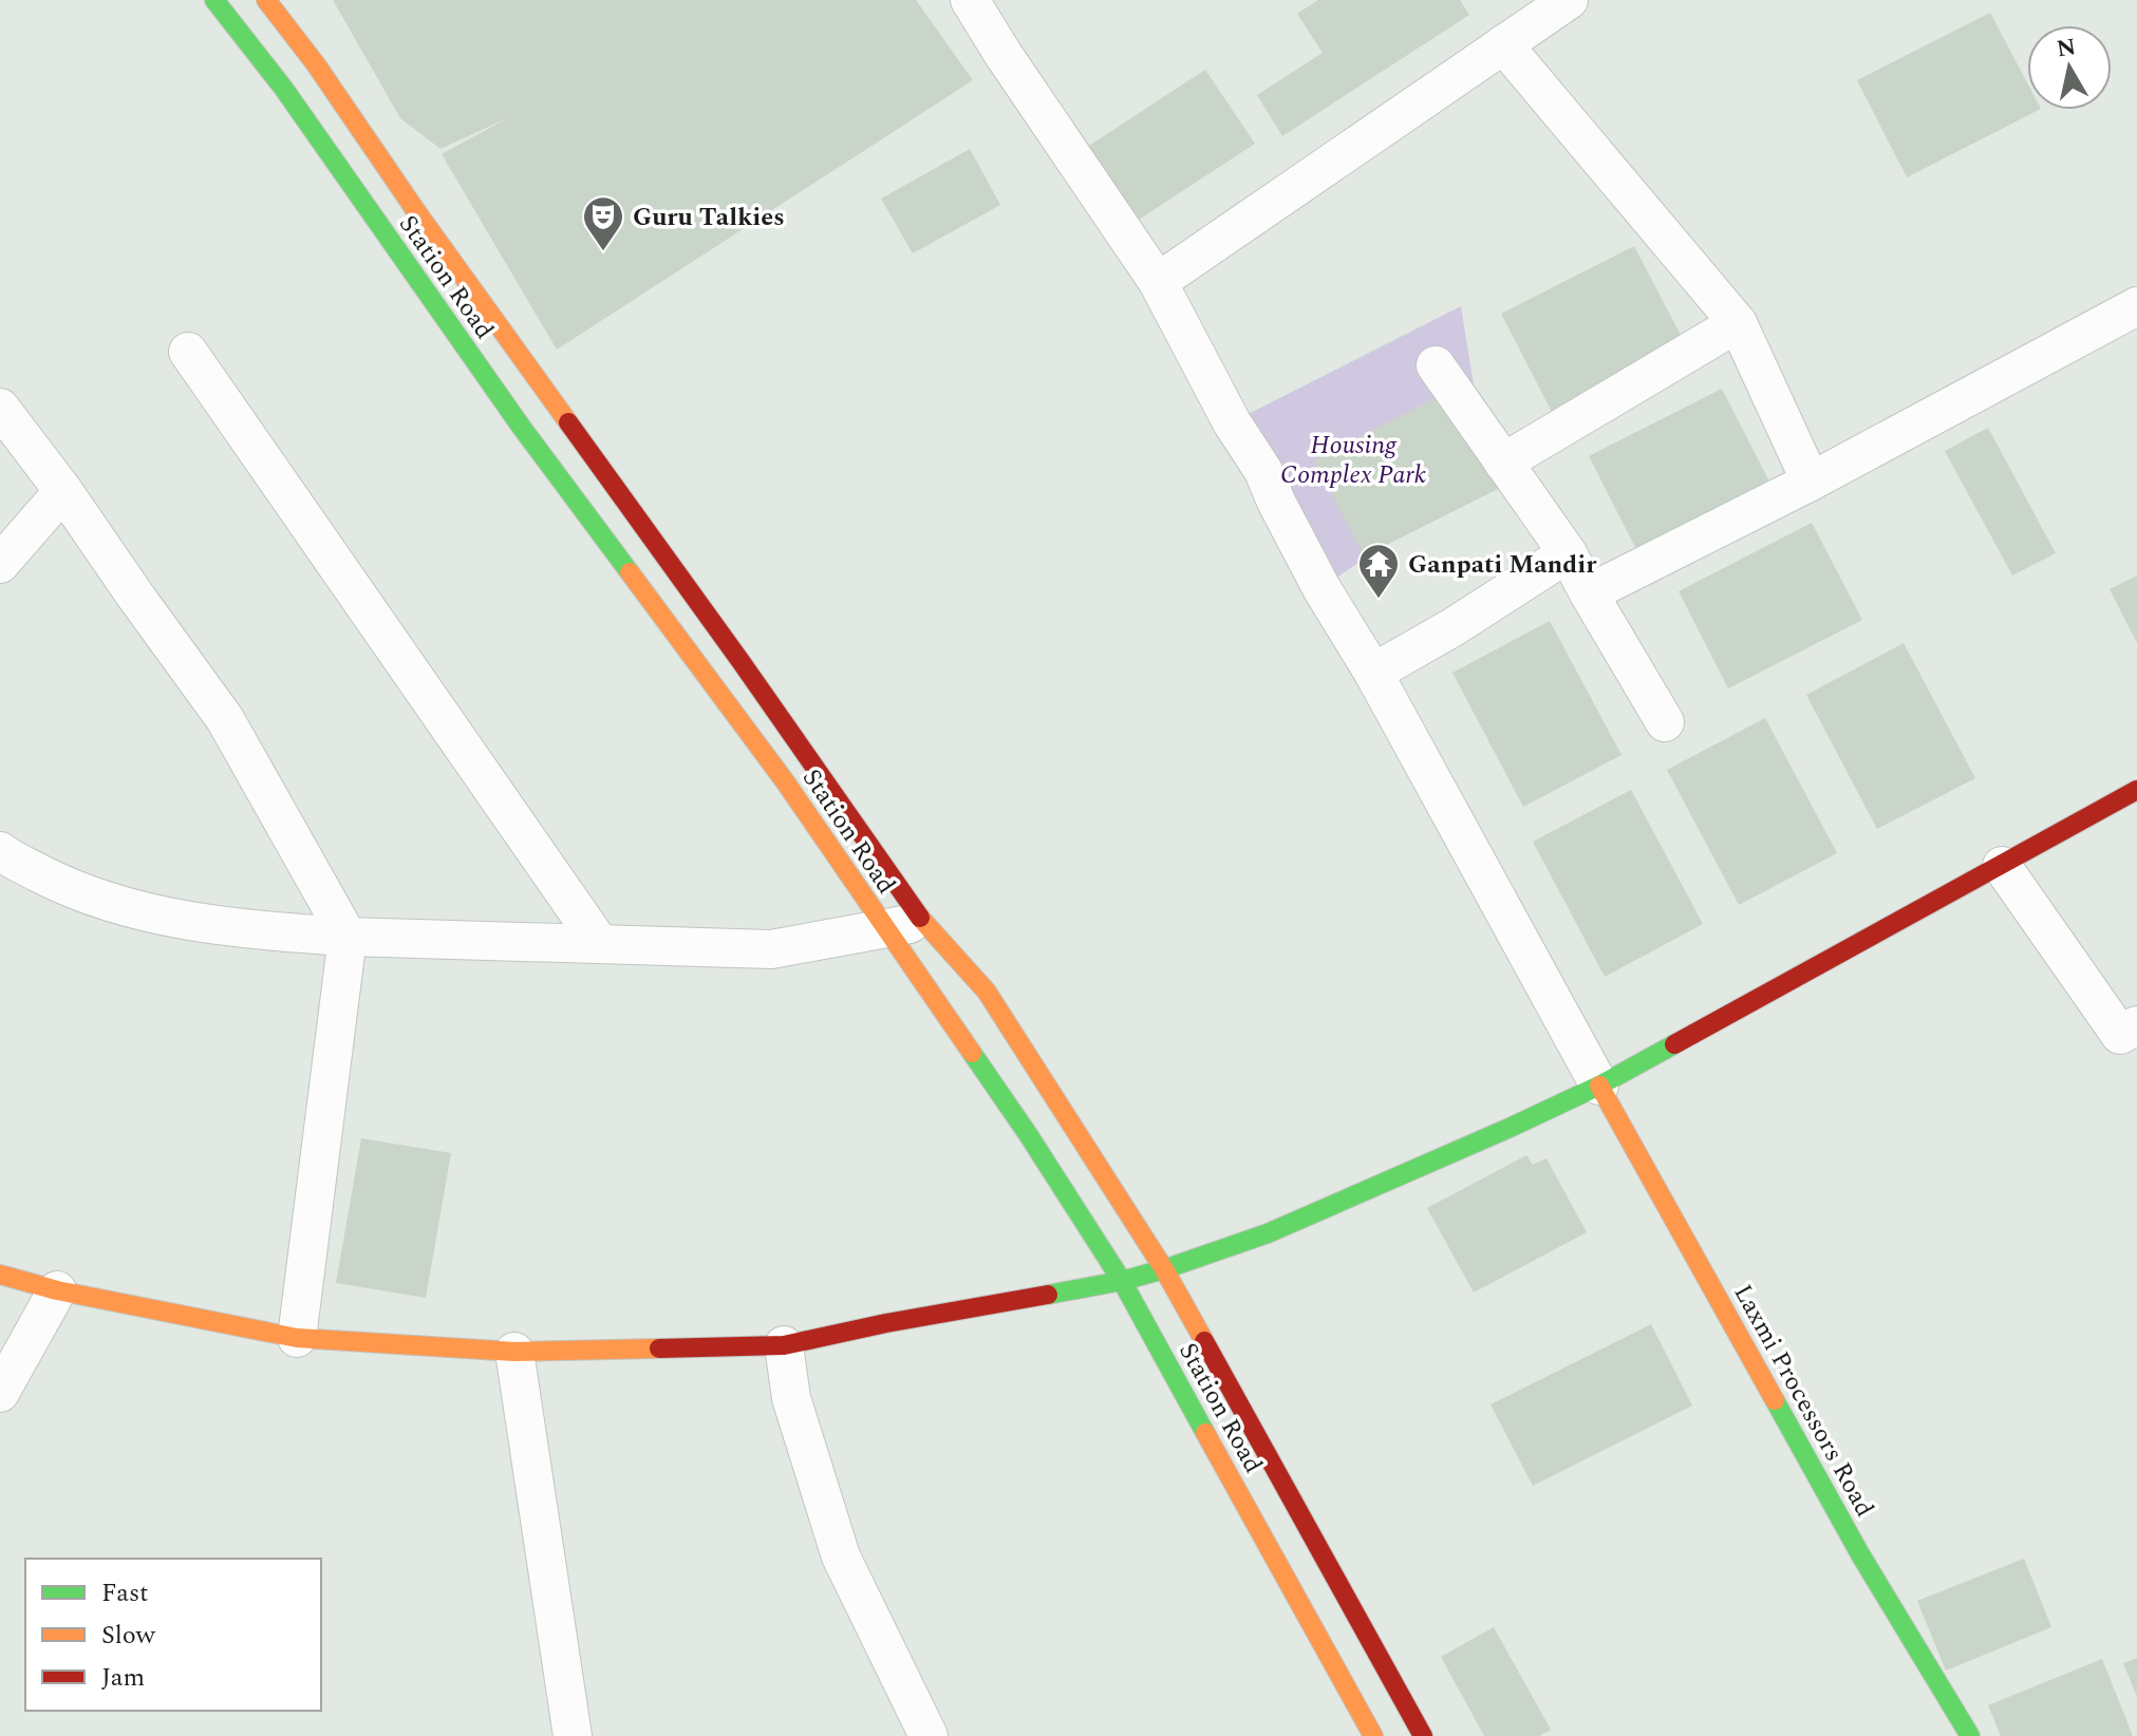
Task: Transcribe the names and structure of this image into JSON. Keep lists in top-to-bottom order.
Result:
{
  "streets": {
    "main road": ["Station Road", "Laxmi Processors Road"]
  },
  "parks": ["Housing Complex Park"],
  "places": {
    "theatre": ["Guru Talkies"],
    "temple": ["Ganpati Mandir"]
  },
  "legend": ["Fast", "Slow", "Jam"],
  "north": "top"
}
